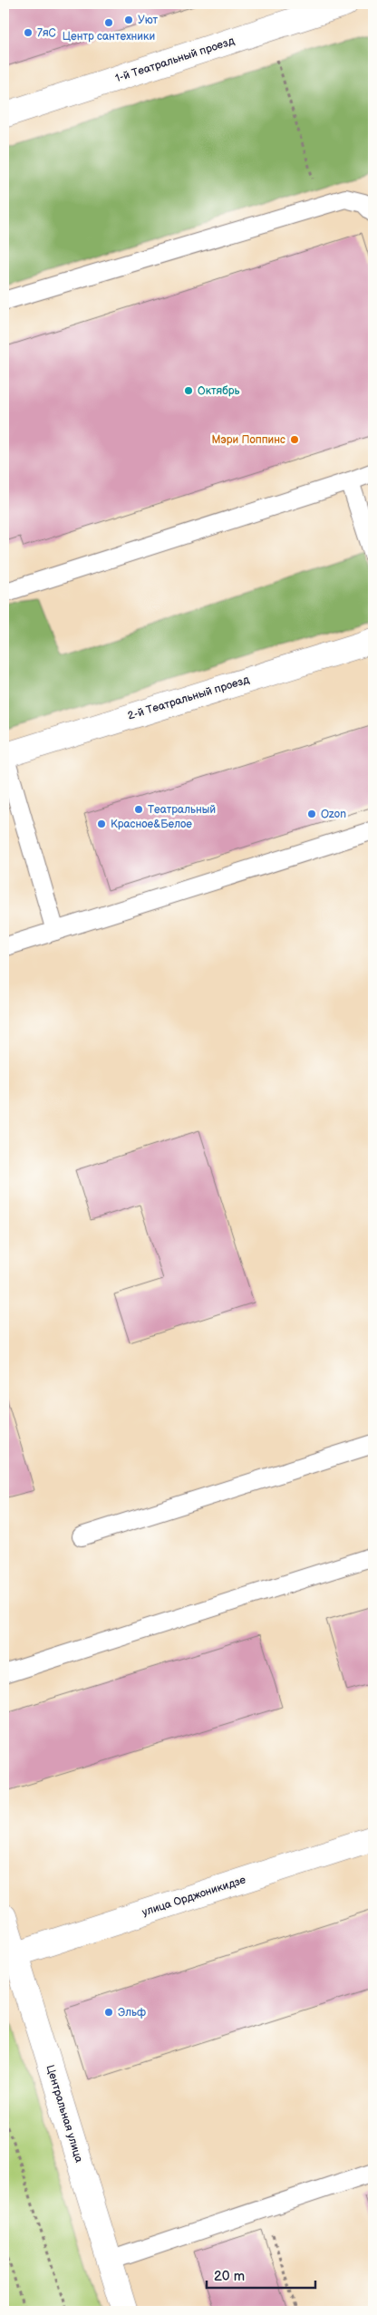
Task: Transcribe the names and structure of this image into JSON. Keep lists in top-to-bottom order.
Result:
{
  "streets": {
    "street": [
      "1-й Театральный проезд",
      "2-й Театральный проезд",
      "улица Орджоникидзе",
      "Центральная улица"
    ]
  },
  "crossings": [
    ["улица Орджоникидзе", "Центральная улица"]
  ],
  "places": [
    "Уют",
    "Центр сантехники",
    "7яС",
    "Октябрь",
    "Мэри Поппинс",
    "Театральный",
    "Ozon",
    "Красное&Белое",
    "Эльф"
  ],
  "scale_bar": "20 m"
}
